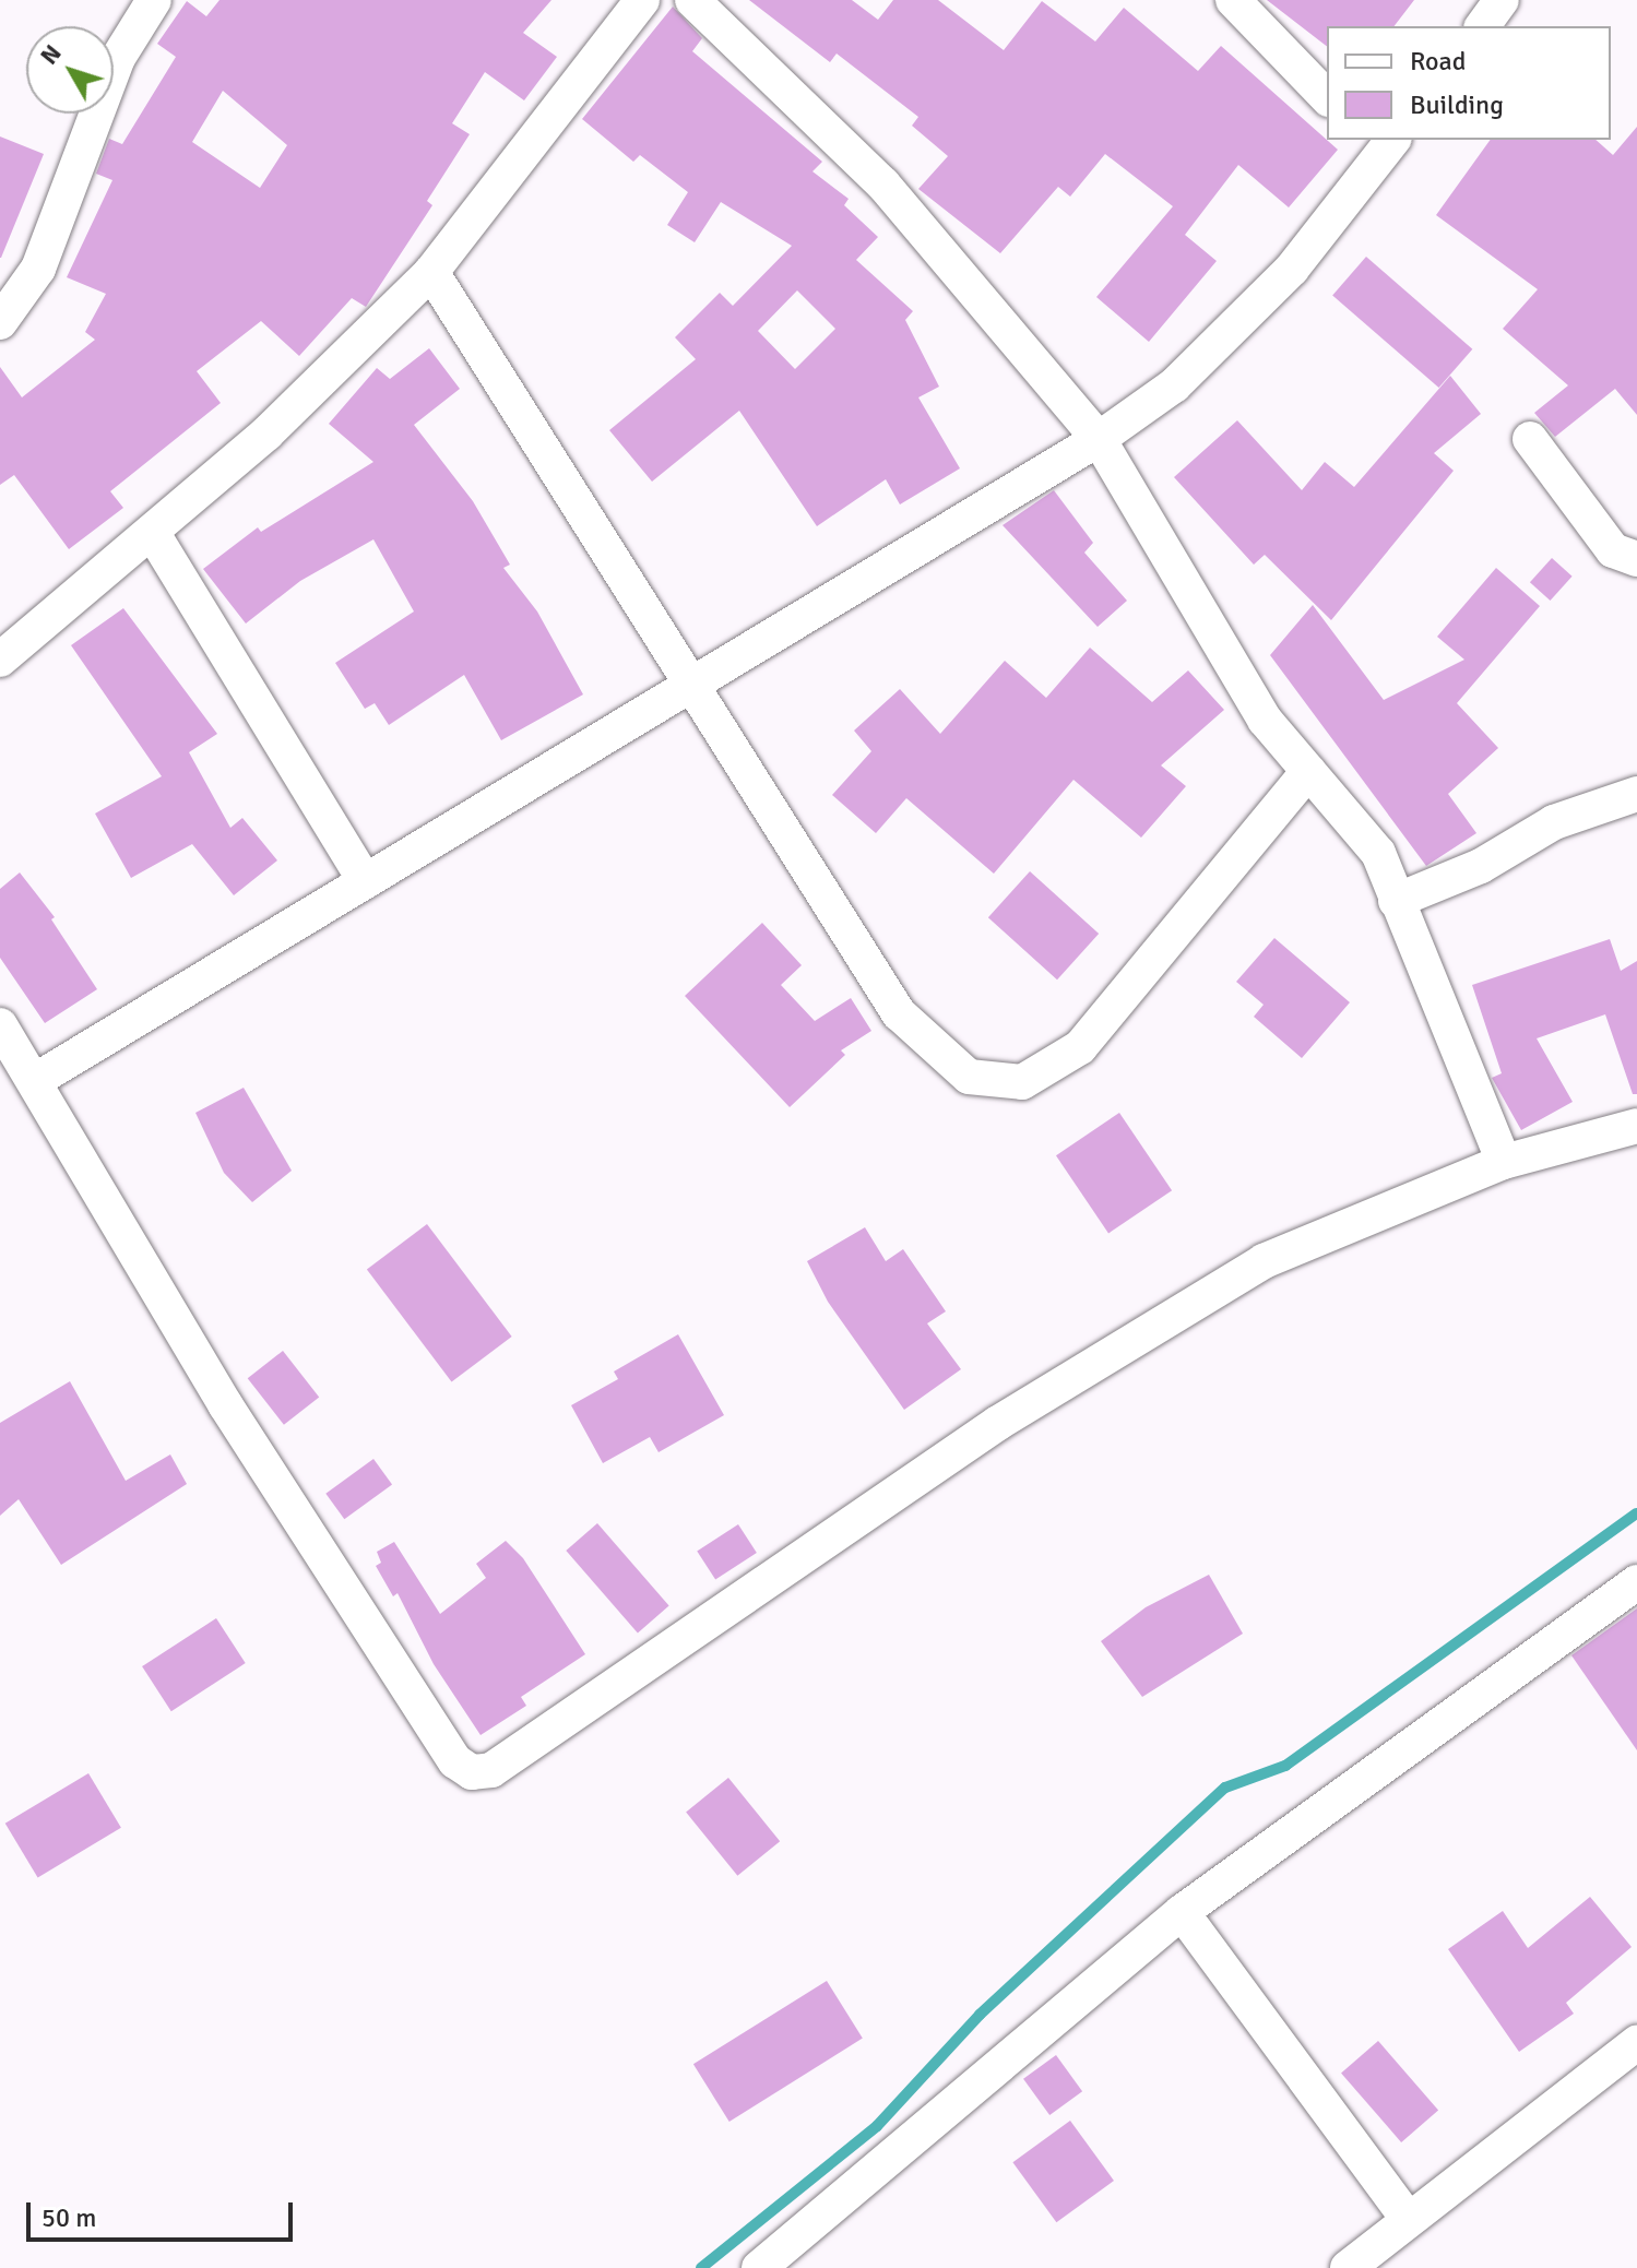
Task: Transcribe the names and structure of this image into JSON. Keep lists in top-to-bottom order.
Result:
{
  "legend": ["Road", "Building"],
  "scale_bar": "50 m",
  "north": "top left"
}
